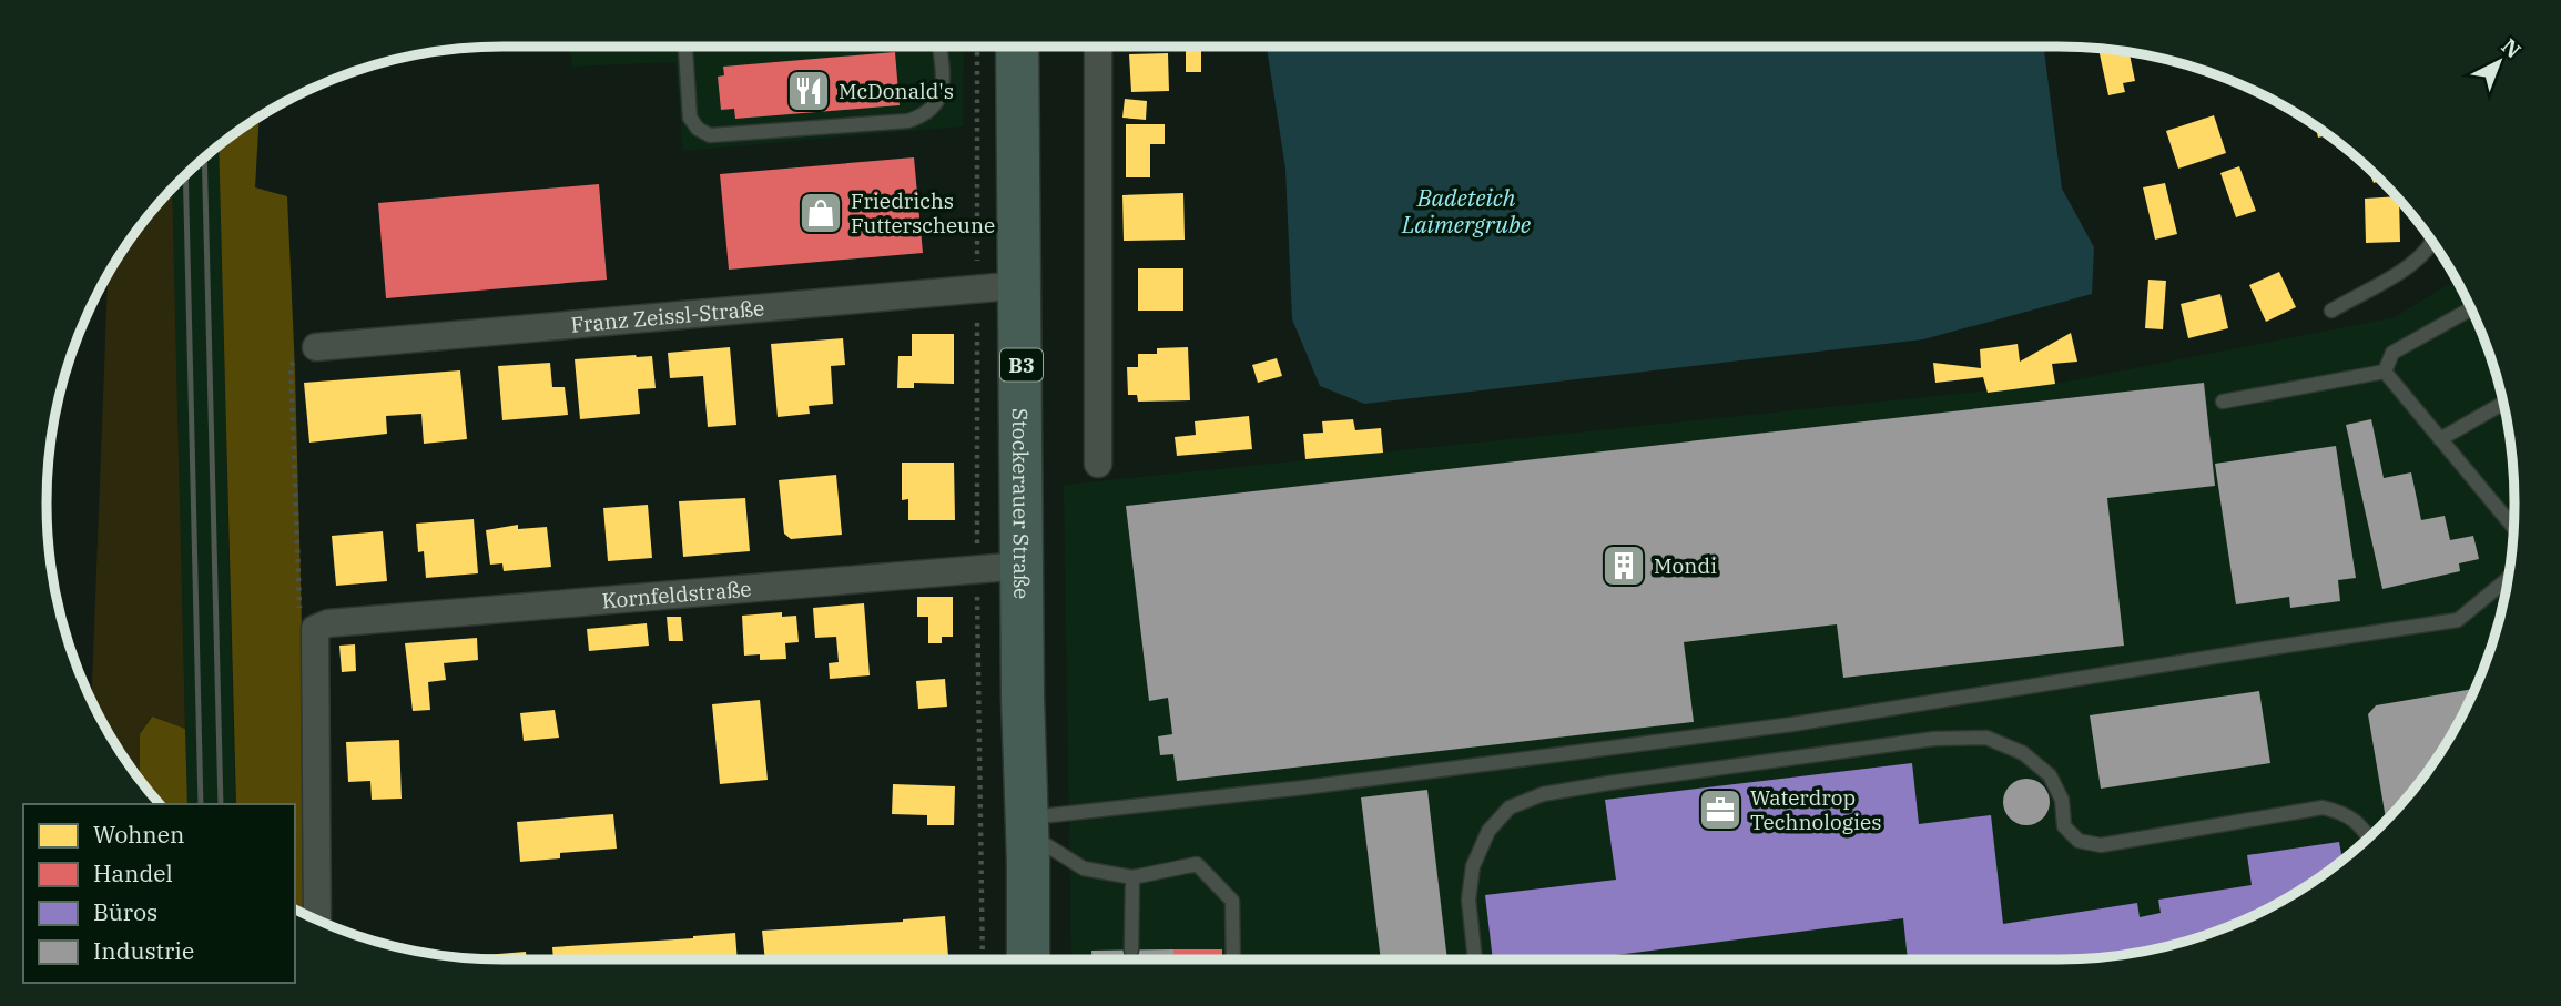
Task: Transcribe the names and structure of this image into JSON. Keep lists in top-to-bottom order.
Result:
{
  "streets": {
    "main road": ["B3", "Stockerauer Straße"],
    "street": ["Franz Zeissl-Straße", "Kornfeldstraße"]
  },
  "crossings": [
    ["Franz Zeissl-Straße", "Stockerauer Straße"],
    ["Stockerauer Straße", "Kornfeldstraße"]
  ],
  "water": ["Badeteich Laimergrube"],
  "places": {
    "restaurant": ["McDonald's"],
    "shop": ["Friedrichs Futterscheune"],
    "building": ["Mondi"],
    "office": ["Waterdrop Technologies"]
  },
  "legend": [
    "Wohnen",
    "Handel",
    "Büros",
    "Industrie"
  ],
  "north": "top right"
}
